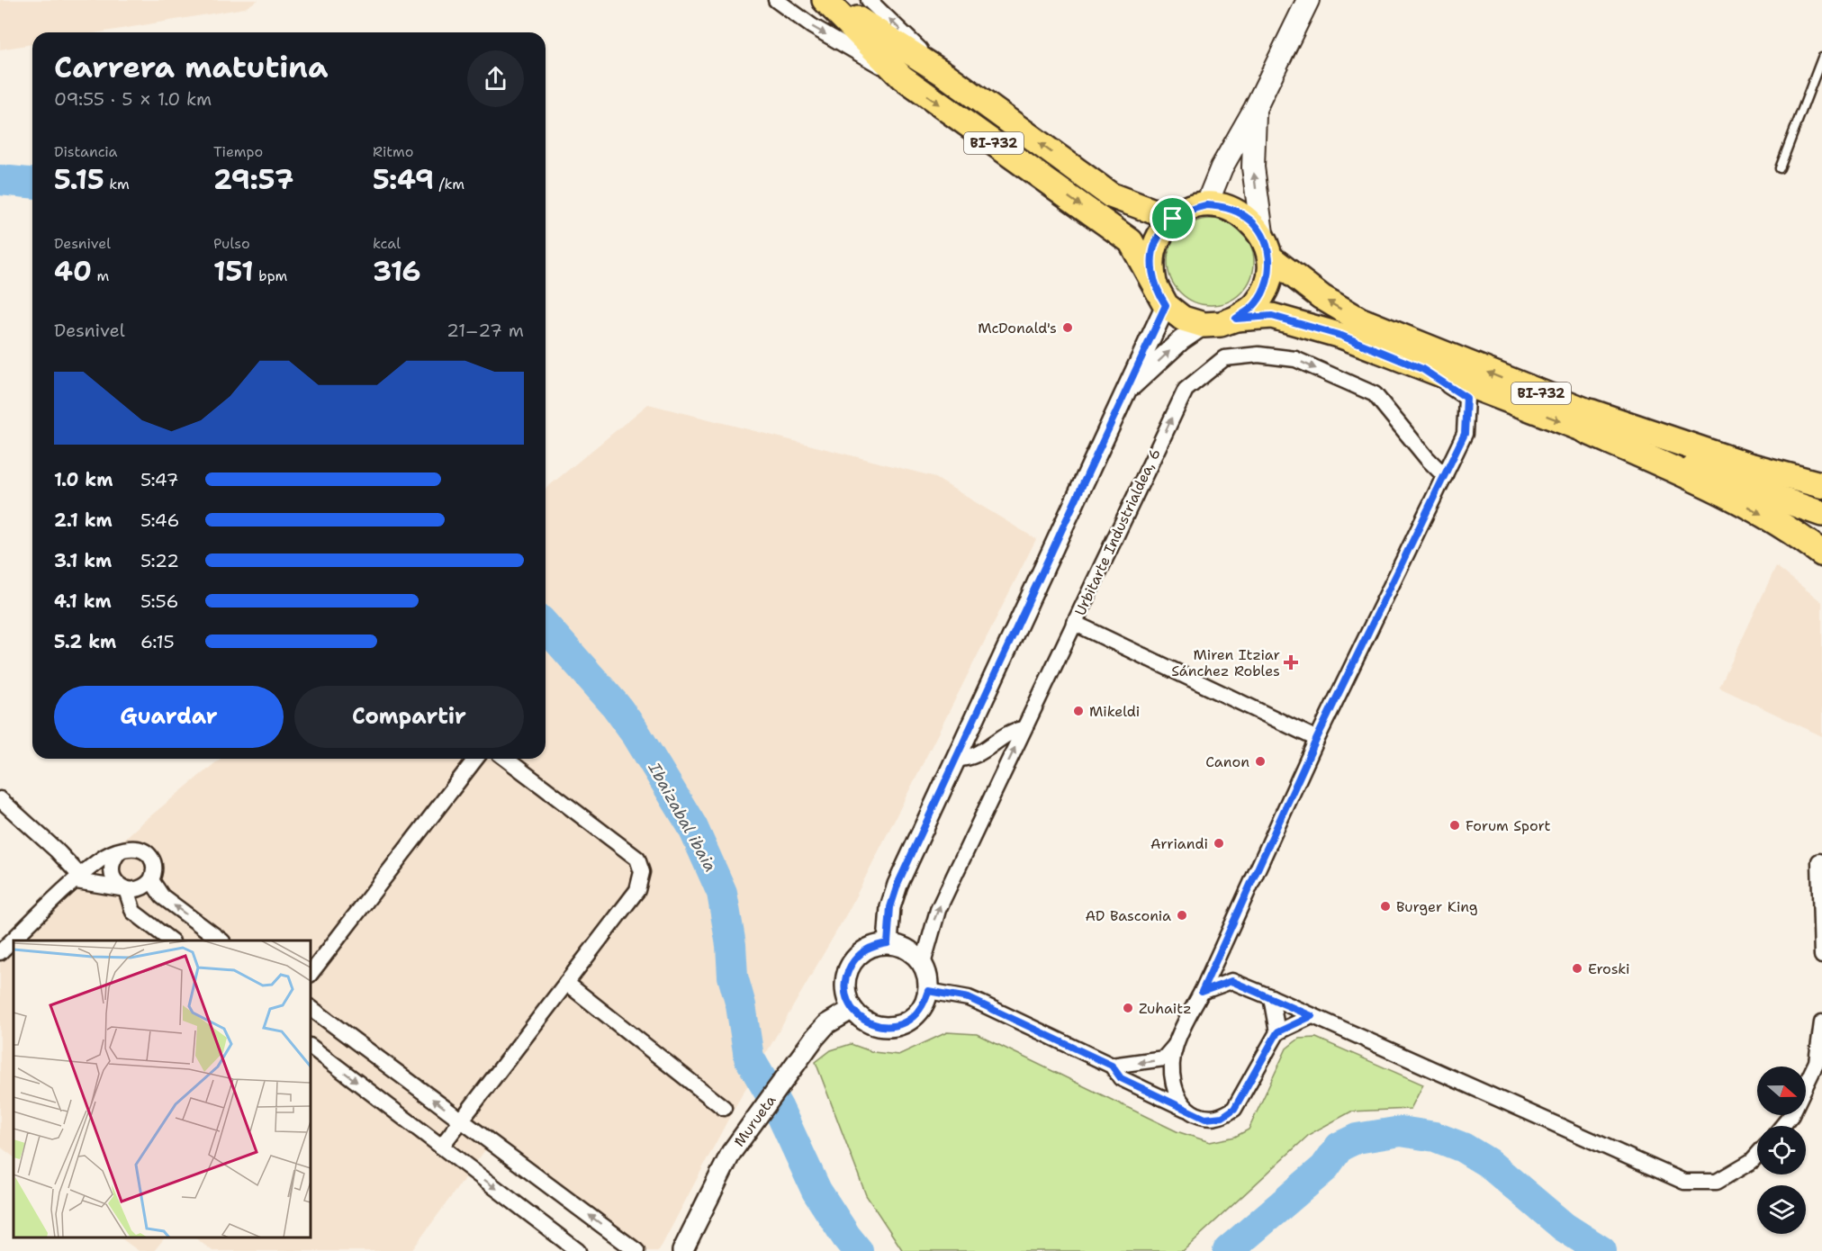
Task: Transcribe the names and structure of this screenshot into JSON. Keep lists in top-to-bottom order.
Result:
{
  "streets": {
    "main road": ["BI-732"],
    "street": ["Urbitarte Industrialdea, 6", "Murueta"]
  },
  "crossings": [
    ["Urbitarte Industrialdea, 6", "Murueta"]
  ],
  "water": ["Ibaizabal ibaia"],
  "places": {
    "other": [
      "McDonald's",
      "Mikeldi",
      "Canon",
      "Forum Sport",
      "Arriandi",
      "Burger King",
      "AD Basconia",
      "Eroski",
      "Zuhaitz"
    ],
    "health": ["Miren Itziar Sánchez Robles"]
  },
  "north": "right",
  "page": {
    "heading": ["Carrera matutina", "09:55 · 5 × 1.0 km"],
    "stats": [
      ["Distancia", "5.15 km"],
      ["Tiempo", "29:57"],
      ["Ritmo", "5:49 /km"],
      ["Desnivel", "40 m"],
      ["Pulso", "151 bpm"],
      ["kcal", "316"]
    ],
    "chart": ["Desnivel", "21–27 m"],
    "list": [
      {
        "name": "1.0 km",
        "note": "5:47"
      },
      {
        "name": "2.1 km",
        "note": "5:46"
      },
      {
        "name": "3.1 km",
        "note": "5:22"
      },
      {
        "name": "4.1 km",
        "note": "5:56"
      },
      {
        "name": "5.2 km",
        "note": "6:15"
      }
    ],
    "buttons": ["Guardar", "Compartir"]
  }
}
